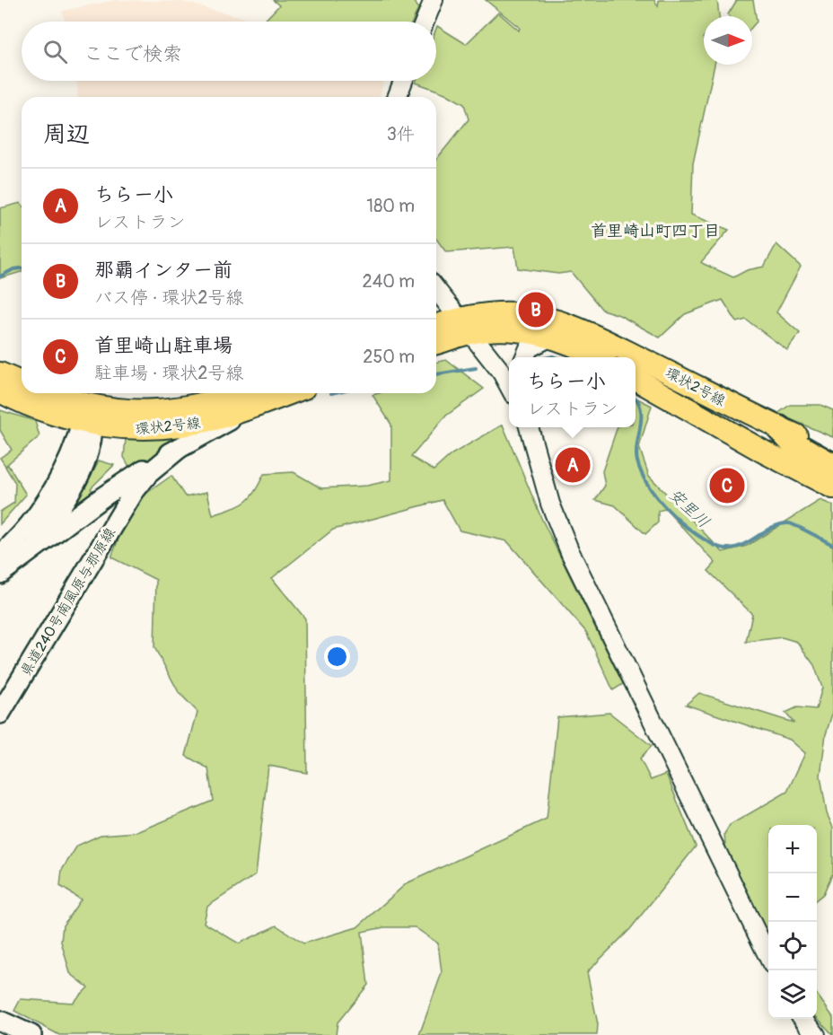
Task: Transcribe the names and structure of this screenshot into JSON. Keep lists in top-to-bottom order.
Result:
{
  "streets": {
    "main road": ["環状2号線", "県道240号南風原与那原線"]
  },
  "districts": ["首里崎山町四丁目"],
  "water": ["安里川"],
  "north": "right",
  "page": {
    "search": "ここで検索",
    "heading": ["周辺", "3件"],
    "list": [
      {
        "mark": "A",
        "name": "ちらー小",
        "note": "レストラン",
        "value": "180 m"
      },
      {
        "mark": "B",
        "name": "那覇インター前",
        "note": "バス停 · 環状2号線",
        "value": "240 m"
      },
      {
        "mark": "C",
        "name": "首里崎山駐車場",
        "note": "駐車場 · 環状2号線",
        "value": "250 m"
      }
    ],
    "pins": ["B", "A", "C"],
    "popup": ["ちらー小", "レストラン"],
    "map_buttons": ["+", "−"]
  }
}
